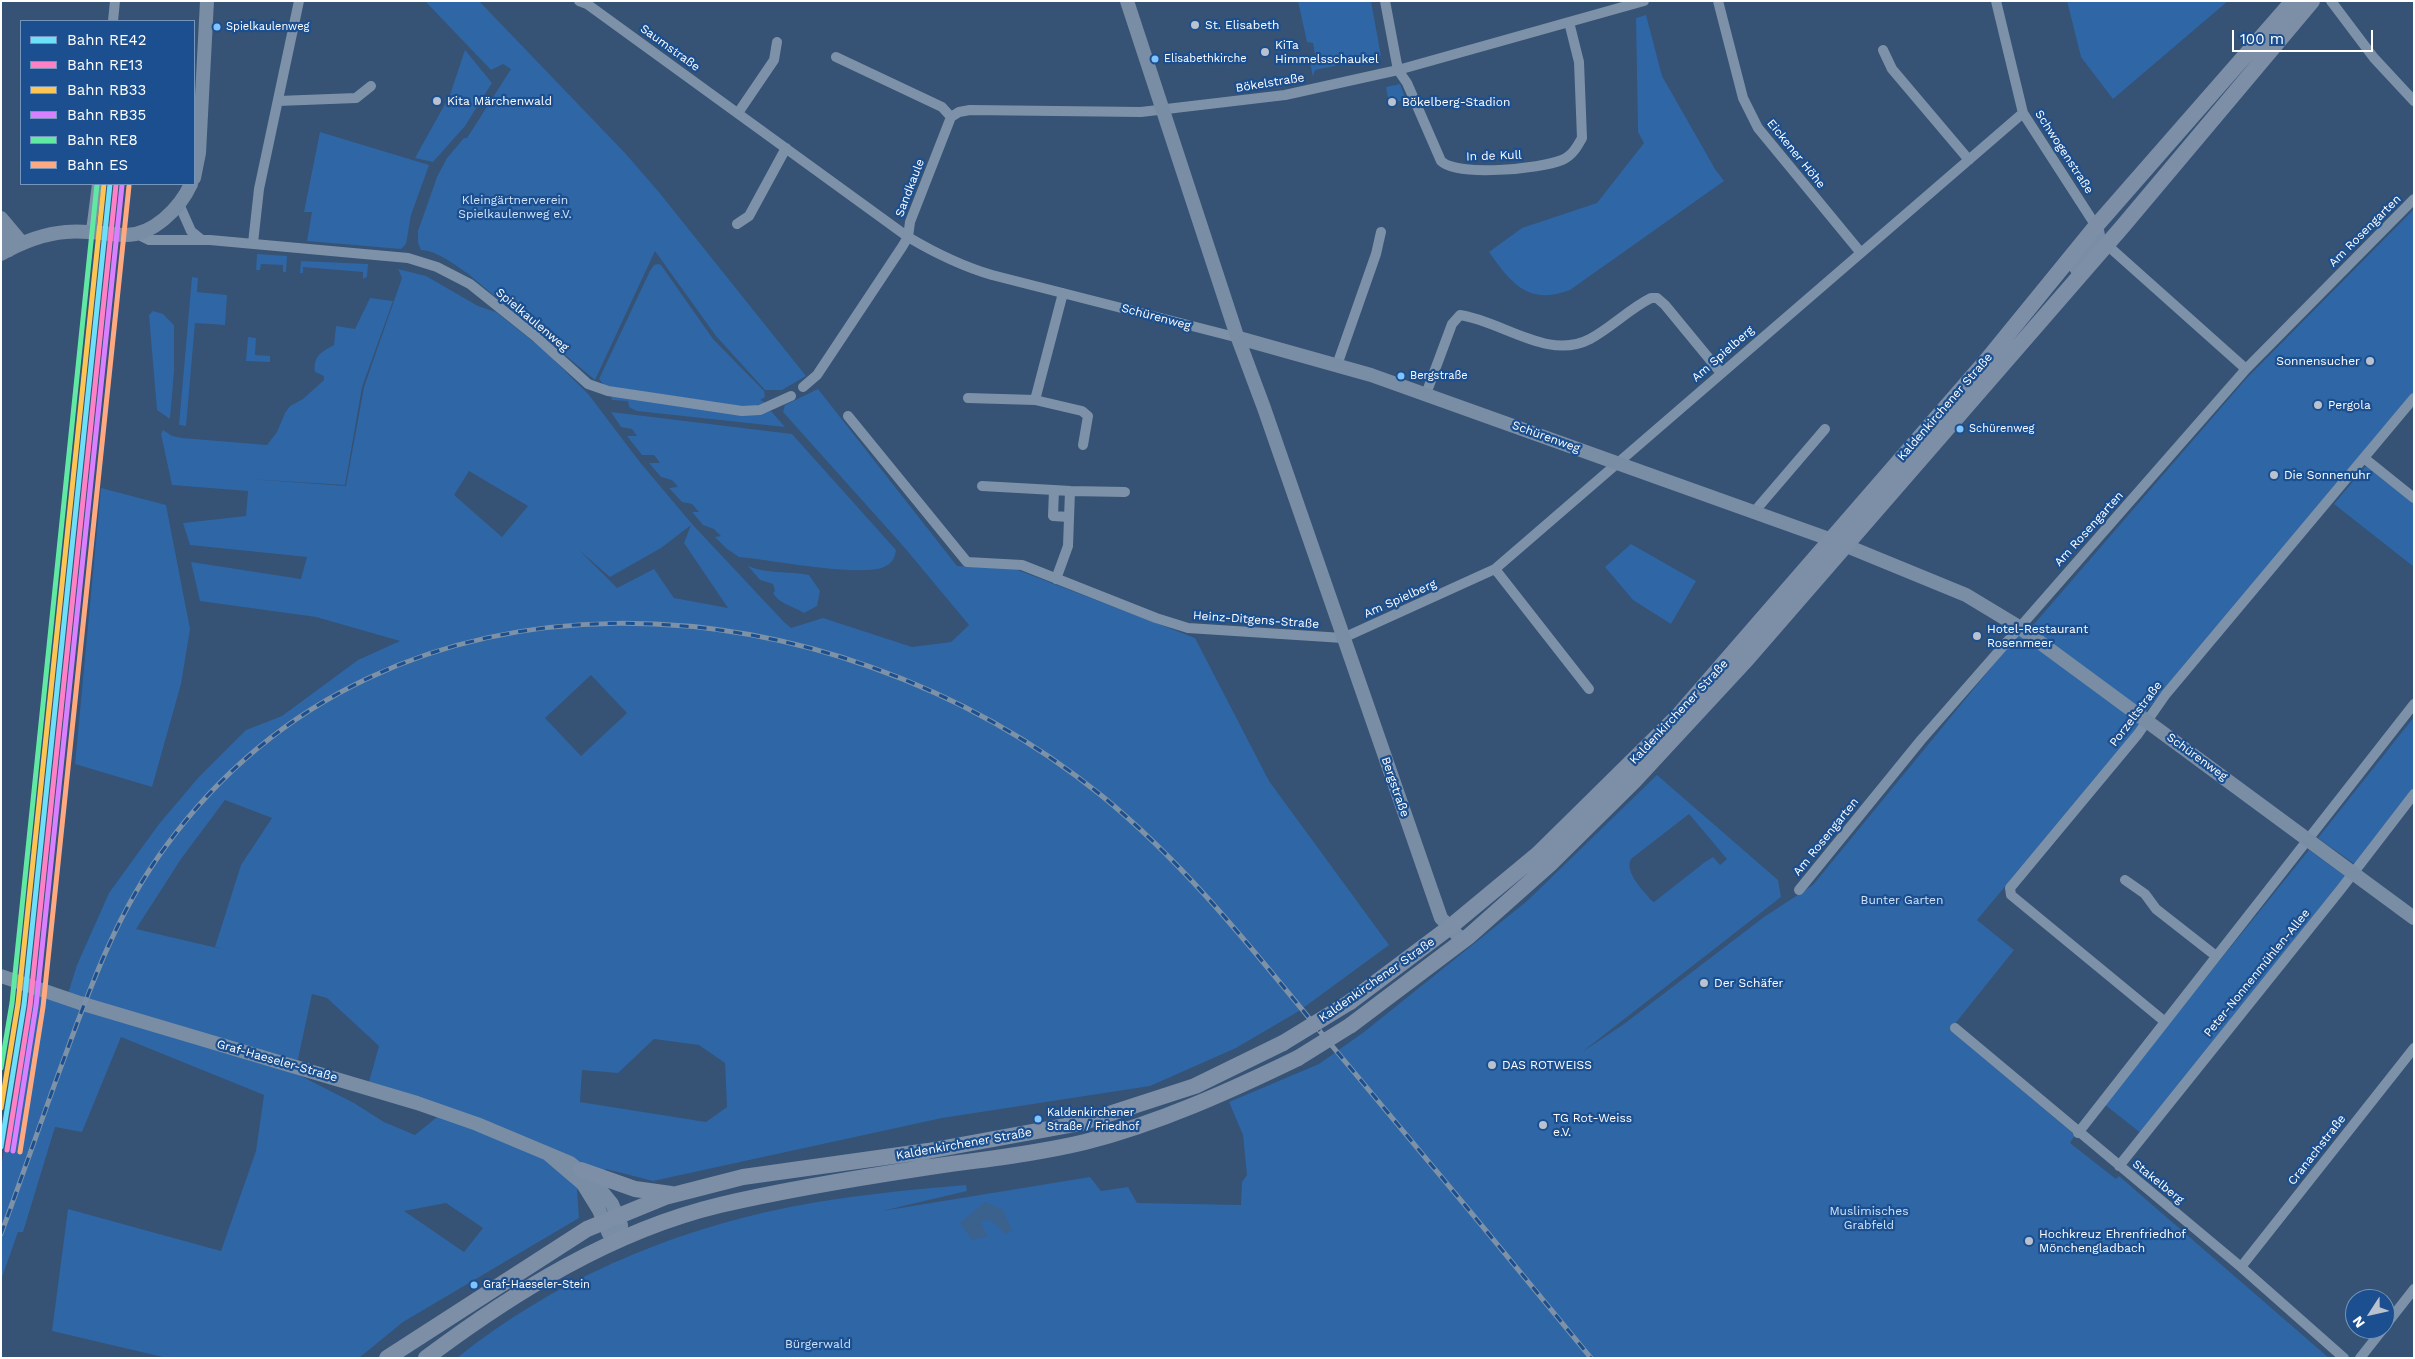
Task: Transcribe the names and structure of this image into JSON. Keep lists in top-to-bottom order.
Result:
{
  "streets": {
    "main road": ["Kaldenkirchener Straße"],
    "street": [
      "Saumstraße",
      "Bökelstraße",
      "Schwogenstraße",
      "Eickener Höhe",
      "In de Kull",
      "Sandkaule",
      "Am Rosengarten",
      "Schürenweg",
      "Spielkaulenweg",
      "Am Spielberg",
      "Heinz-Ditgens-Straße",
      "Porzeltstraße",
      "Bergstraße",
      "Peter-Nonnenmühlen-Allee",
      "Graf-Haeseler-Straße",
      "Cranachstraße",
      "Stakelberg"
    ]
  },
  "crossings": [
    ["Saumstraße", "Sandkaule"],
    ["Saumstraße", "Schürenweg"],
    ["Bökelstraße", "In de Kull"],
    ["Bökelstraße", "Sandkaule"],
    ["Bökelstraße", "Bergstraße"],
    ["Schwogenstraße", "Am Spielberg"],
    ["Schwogenstraße", "Kaldenkirchener Straße"],
    ["Eickener Höhe", "Am Spielberg"],
    ["Sandkaule", "Schürenweg"],
    ["Am Rosengarten", "Schürenweg"],
    ["Schürenweg", "Am Spielberg"],
    ["Schürenweg", "Kaldenkirchener Straße"],
    ["Schürenweg", "Porzeltstraße"],
    ["Schürenweg", "Bergstraße"],
    ["Schürenweg", "Peter-Nonnenmühlen-Allee"],
    ["Am Spielberg", "Heinz-Ditgens-Straße"],
    ["Am Spielberg", "Bergstraße"],
    ["Kaldenkirchener Straße", "Bergstraße"],
    ["Kaldenkirchener Straße", "Graf-Haeseler-Straße"],
    ["Heinz-Ditgens-Straße", "Bergstraße"],
    ["Peter-Nonnenmühlen-Allee", "Stakelberg"],
    ["Cranachstraße", "Stakelberg"]
  ],
  "parks": [
    "Kleingärtnerverein Spielkaulenweg e.V.",
    "Bunter Garten",
    "Muslimisches Grabfeld",
    "Bürgerwald"
  ],
  "places": [
    "St. Elisabeth",
    "Spielkaulenweg",
    "KiTa Himmelsschaukel",
    "Elisabethkirche",
    "Kita Märchenwald",
    "Bökelberg-Stadion",
    "Sonnensucher",
    "Bergstraße",
    "Pergola",
    "Schürenweg",
    "Die Sonnenuhr",
    "Hotel-Restaurant Rosenmeer",
    "Der Schäfer",
    "DAS ROTWEISS",
    "Kaldenkirchener Straße / Friedhof",
    "TG Rot-Weiss e.V.",
    "Hochkreuz Ehrenfriedhof Mönchengladbach",
    "Graf-Haeseler-Stein"
  ],
  "lines": [
    "rail line RE42",
    "rail line RE13",
    "rail line RB33",
    "rail line RB35",
    "rail line RE8",
    "rail line ES"
  ],
  "legend": [
    "Bahn RE42",
    "Bahn RE13",
    "Bahn RB33",
    "Bahn RB35",
    "Bahn RE8",
    "Bahn ES"
  ],
  "scale_bar": "100 m",
  "north": "bottom left"
}
